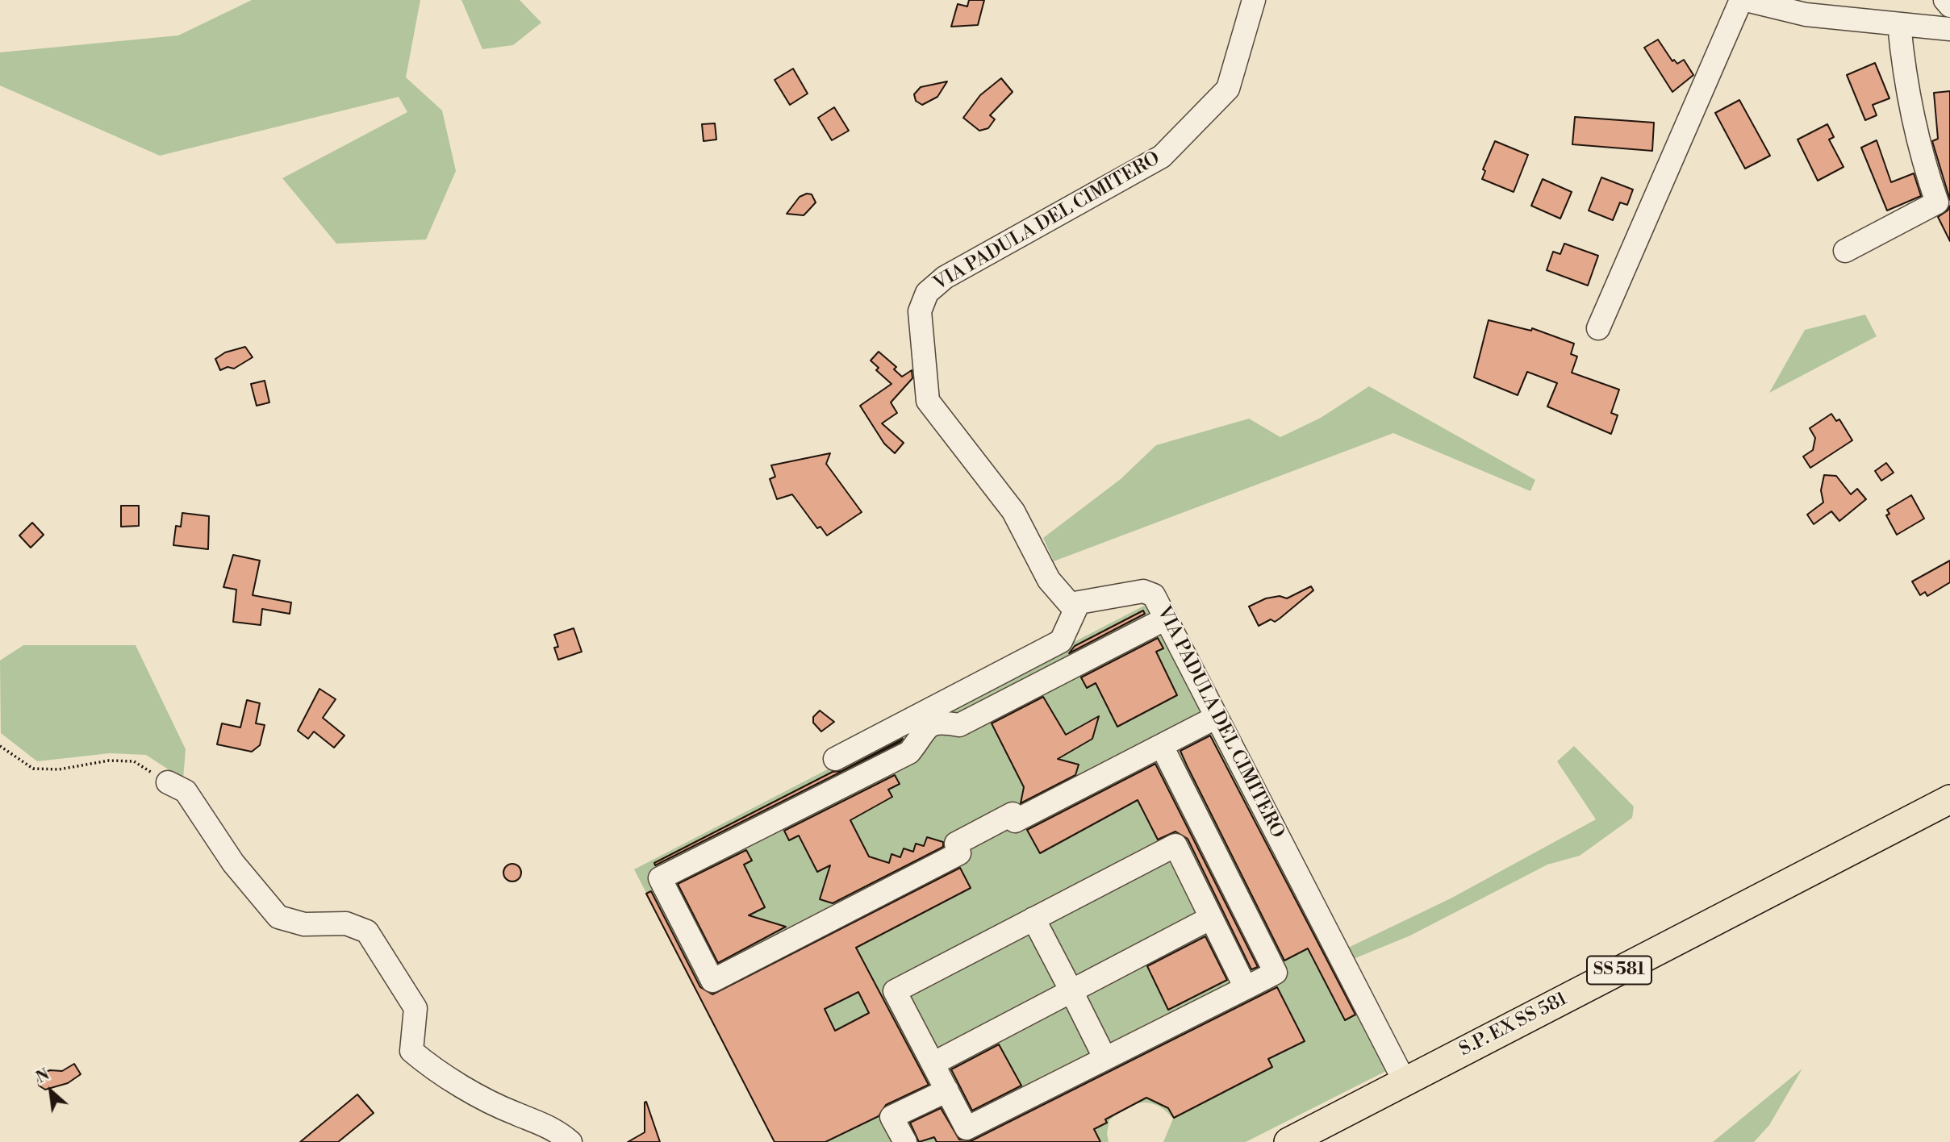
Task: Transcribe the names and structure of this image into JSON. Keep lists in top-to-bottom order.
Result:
{
  "streets": {
    "main road": ["SS 581", "S.P. EX SS 581"],
    "street": ["VIA PADULA DEL CIMITERO"]
  },
  "crossings": [
    ["VIA PADULA DEL CIMITERO", "S.P. EX SS 581"]
  ],
  "north": "top left"
}
